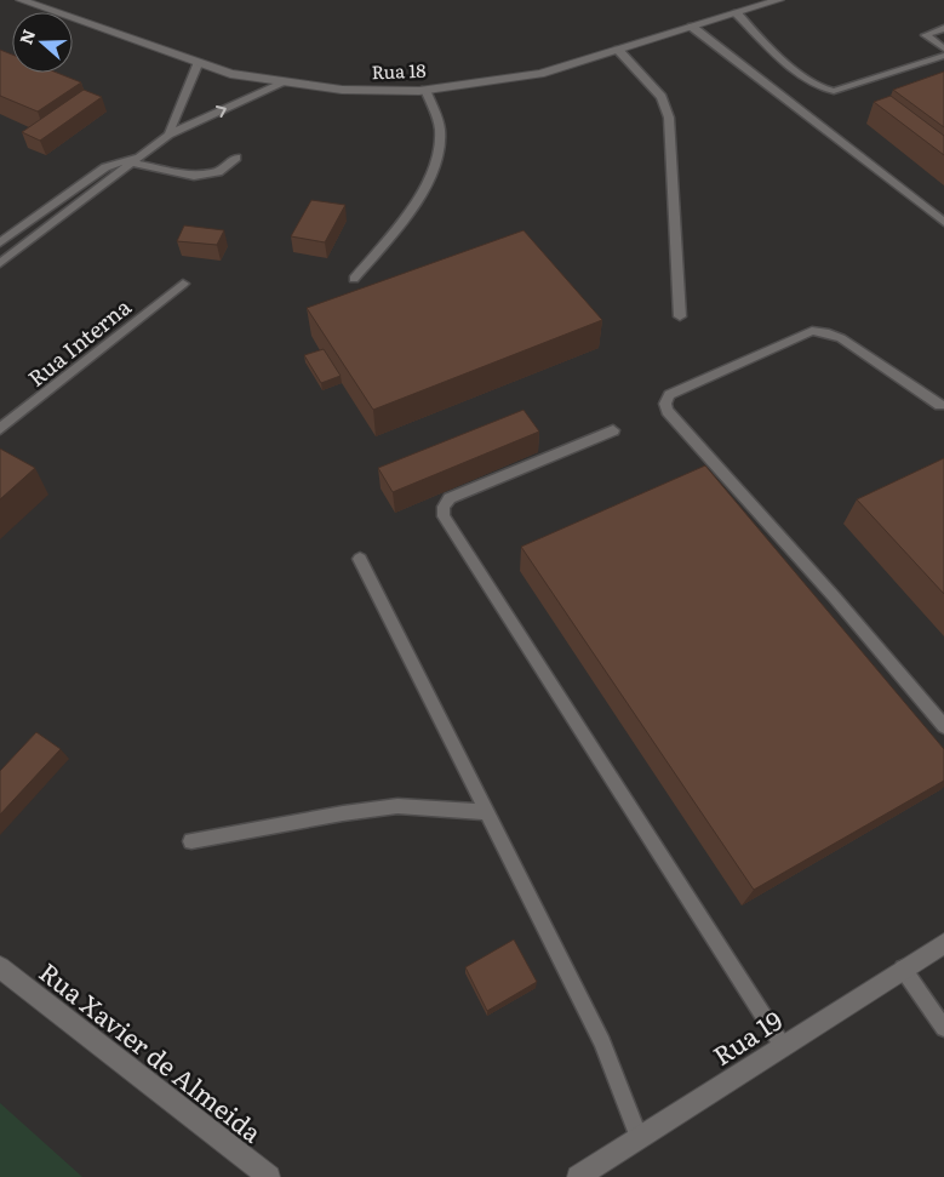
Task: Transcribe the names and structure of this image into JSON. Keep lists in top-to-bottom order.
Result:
{
  "streets": {
    "street": ["Rua 18", "Rua 19", "Rua Xavier de Almeida"],
    "lane": ["Rua Interna"]
  },
  "north": "left"
}
